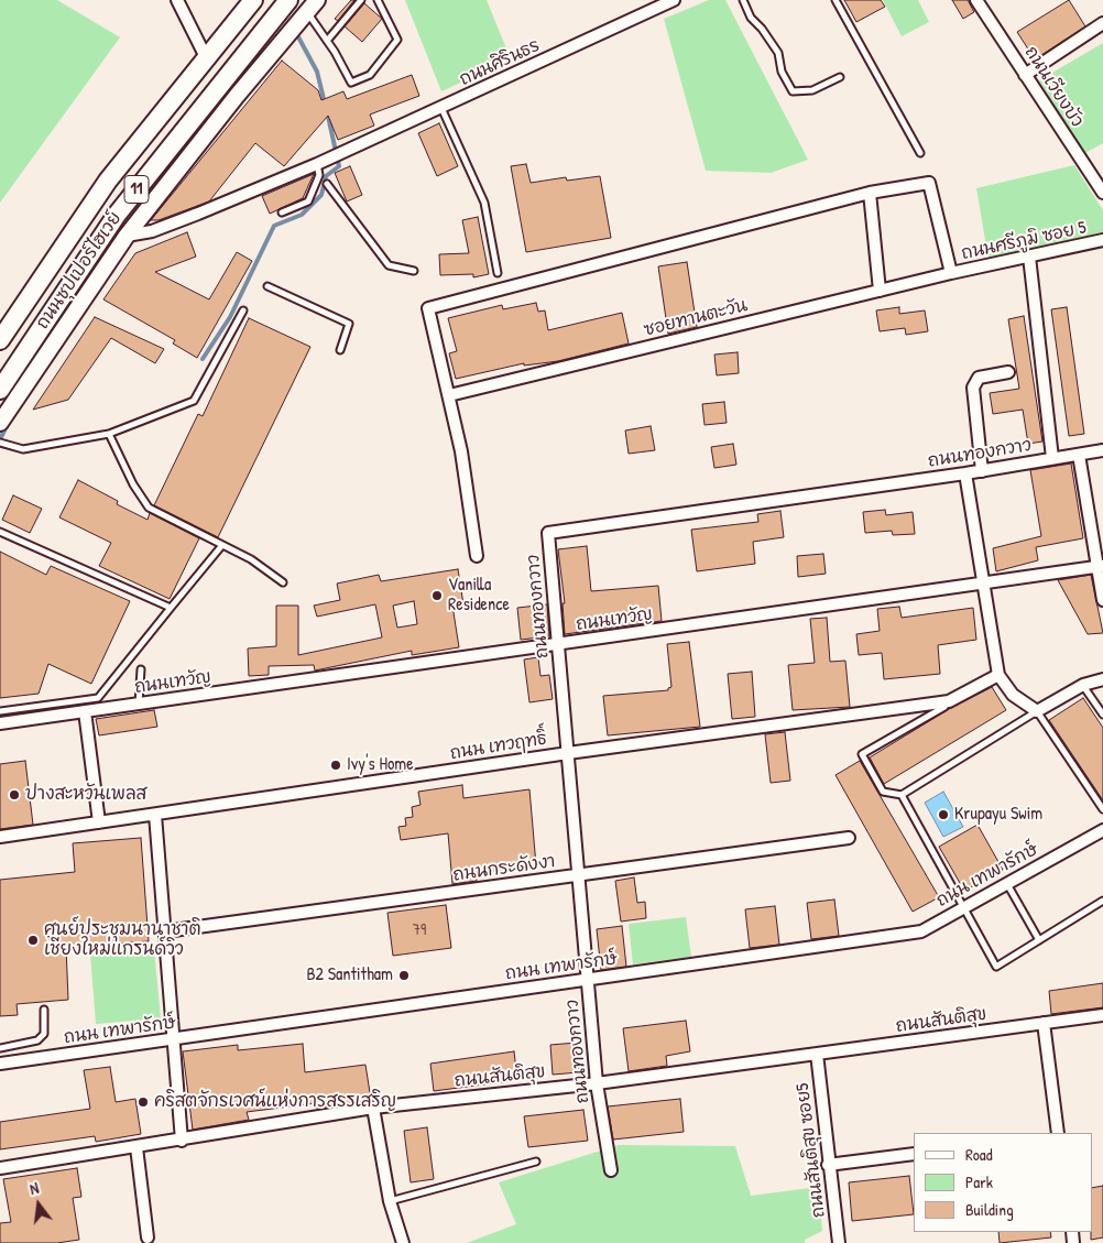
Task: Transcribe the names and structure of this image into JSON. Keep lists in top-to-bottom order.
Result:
{
  "streets": {
    "highway": ["11", "ถนนซุปเปอร์ไฮเวย์"],
    "street": [
      "ถนนศิรินธร",
      "ถนนเวียงบัว",
      "ถนนศรีภูมิ ซอย 5",
      "ซอยทานตะวัน",
      "ถนนทองกวาว",
      "ถนนเทวัญ",
      "ถนน เทวฤทธิ์",
      "ถนนกระดังงา",
      "ถนน เทพารักษ์",
      "ถนนสันติสุข",
      "ถนนสันติสุข ซอย5"
    ]
  },
  "crossings": [
    ["ถนนศรีภูมิ ซอย 5", "ซอยทานตะวัน"],
    ["ถนนทองกวาว", "ถนนเทวัญ"],
    ["ถนนทองกวาว", "ถนน เทวฤทธิ์"],
    ["ถนนทองกวาว", "ถนนกระดังงา"],
    ["ถนนทองกวาว", "ถนน เทพารักษ์"],
    ["ถนนทองกวาว", "ถนนสันติสุข"],
    ["ถนนสันติสุข", "ถนนสันติสุข ซอย5"]
  ],
  "places": [
    "Vanilla Residence",
    "Ivy's Home",
    "ปางสะหวันเพลส",
    "Krupayu Swim",
    "ศูนย์ประชุมนานาชาติ เชียงใหม่แกรนด์วิว",
    "B2 Santitham",
    "คริสตจักรเวศน์แห่งการสรรเสริญ"
  ],
  "house_numbers": ["79"],
  "legend": ["Road", "Park", "Building"],
  "north": "top"
}
